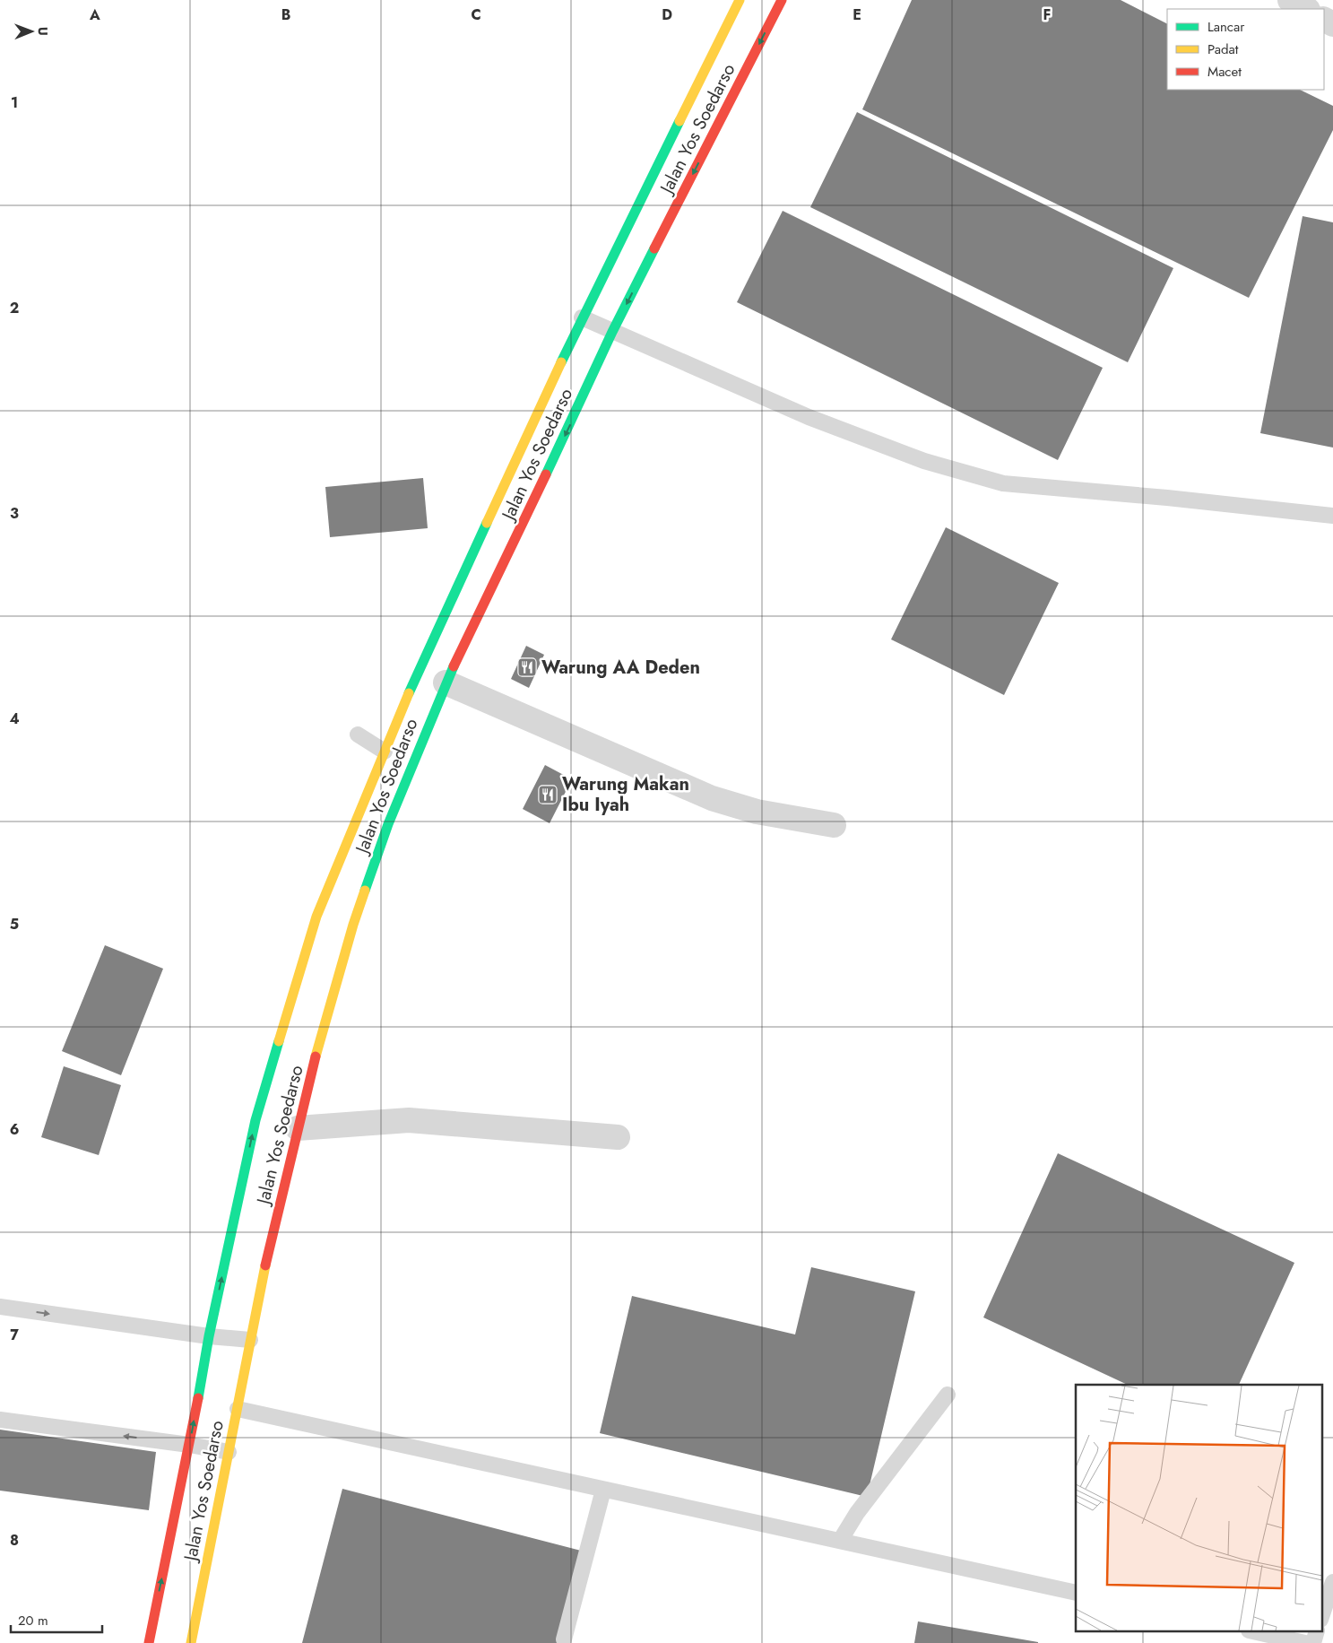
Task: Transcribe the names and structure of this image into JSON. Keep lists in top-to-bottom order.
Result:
{
  "streets": {
    "highway": ["Jalan Yos Soedarso"]
  },
  "places": {
    "restaurant": ["Warung AA Deden", "Warung Makan Ibu Iyah"]
  },
  "legend": ["Lancar", "Padat", "Macet"],
  "scale_bar": "20 m",
  "north": "right",
  "grid": {
    "columns": [
      "A",
      "B",
      "C",
      "D",
      "E",
      "F"
    ],
    "rows": [
      "1",
      "2",
      "3",
      "4",
      "5",
      "6",
      "7",
      "8"
    ]
  }
}
